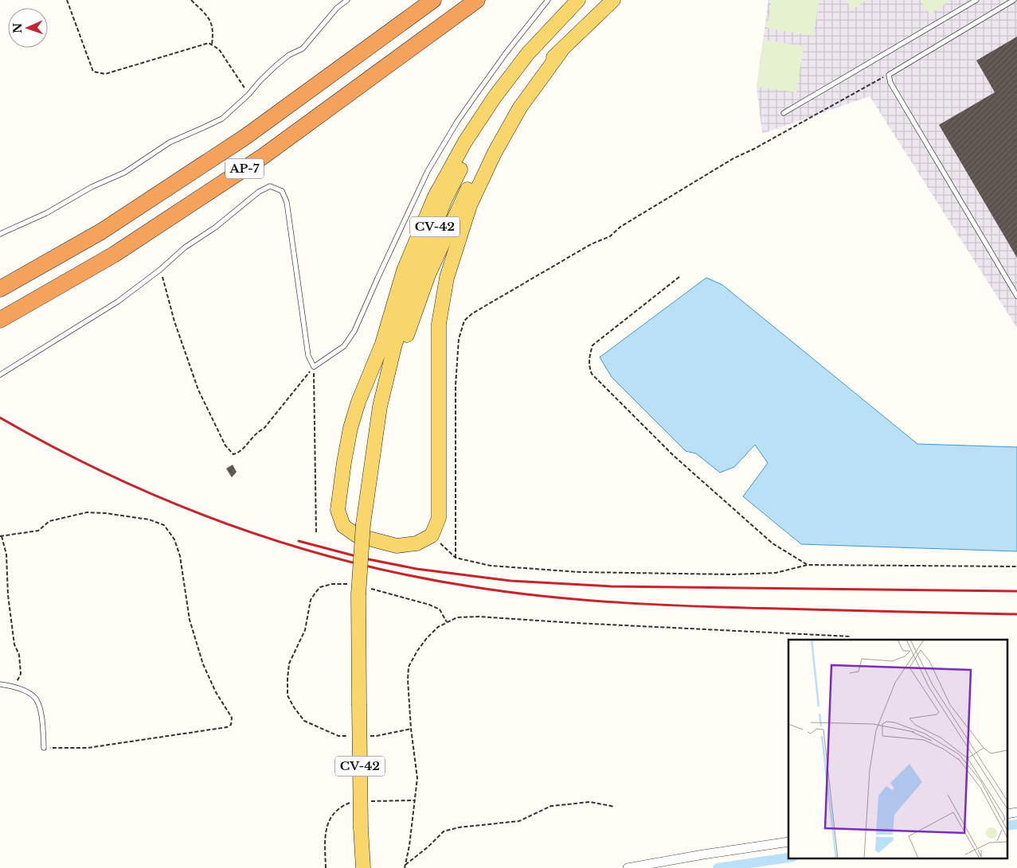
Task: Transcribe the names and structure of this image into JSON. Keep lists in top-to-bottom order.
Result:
{
  "streets": {
    "highway": ["AP-7"],
    "main road": ["CV-42"]
  },
  "north": "left"
}
